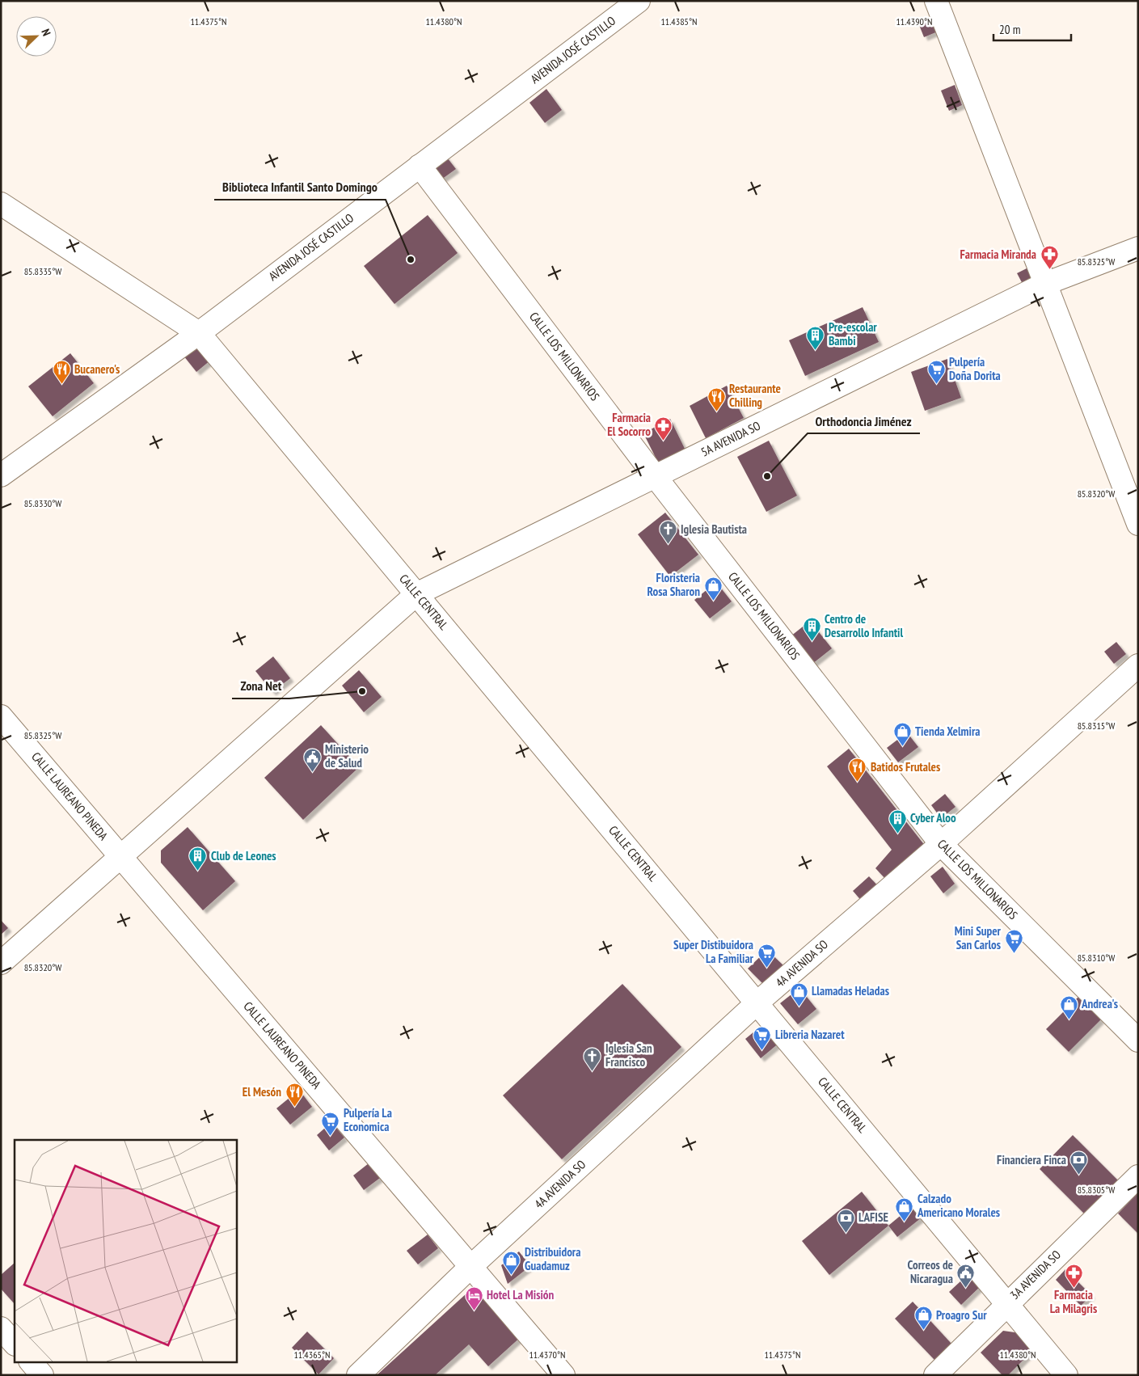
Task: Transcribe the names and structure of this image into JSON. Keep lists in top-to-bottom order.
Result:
{
  "streets": {
    "street": [
      "AVENIDA JOSÉ CASTILLO",
      "CALLE LOS MILLONARIOS",
      "5A AVENIDA SO",
      "CALLE CENTRAL",
      "CALLE LAUREANO PINEDA",
      "4A AVENIDA SO",
      "3A AVENIDA SO"
    ]
  },
  "crossings": [
    ["AVENIDA JOSÉ CASTILLO", "CALLE LOS MILLONARIOS"],
    ["AVENIDA JOSÉ CASTILLO", "CALLE CENTRAL"],
    ["CALLE LOS MILLONARIOS", "5A AVENIDA SO"],
    ["CALLE LOS MILLONARIOS", "4A AVENIDA SO"],
    ["5A AVENIDA SO", "CALLE CENTRAL"],
    ["5A AVENIDA SO", "CALLE LAUREANO PINEDA"],
    ["CALLE CENTRAL", "4A AVENIDA SO"],
    ["CALLE CENTRAL", "3A AVENIDA SO"],
    ["CALLE LAUREANO PINEDA", "4A AVENIDA SO"]
  ],
  "places": {
    "other": ["Biblioteca Infantil Santo Domingo", "Orthodoncia Jiménez", "Zona Net"],
    "pharmacy": ["Farmacia Miranda", "Farmacia El Socorro", "Farmacia La Milagris"],
    "building": [
      "Pre-escolar Bambi",
      "Centro de Desarrollo Infantil",
      "Cyber Aloo",
      "Club de Leones"
    ],
    "restaurant": [
      "Bucanero's",
      "Restaurante Chilling",
      "Batidos Frutales",
      "El Mesón"
    ],
    "supermarket": [
      "Pulpería Doña Dorita",
      "Mini Super San Carlos",
      "Super Distibuidora La Familiar",
      "Libreria Nazaret",
      "Pulpería La Economica"
    ],
    "church": ["Iglesia Bautista", "Iglesia San Francisco"],
    "shop": [
      "Floristeria Rosa Sharon",
      "Tienda Xelmira",
      "Llamadas Heladas",
      "Andrea's",
      "Calzado Americano Morales",
      "Distribuidora Guadamuz",
      "Proagro Sur"
    ],
    "public building": ["Ministerio de Salud", "Correos de Nicaragua"],
    "bank": ["Financiera Finca", "LAFISE"],
    "hotel": ["Hotel La Misión"]
  },
  "scale_bar": "20 m",
  "north": "top right",
  "coordinates": [
    "11.4375°N",
    "11.4380°N",
    "11.4385°N",
    "11.4390°N",
    "85.8325°W",
    "85.8335°W",
    "85.8320°W",
    "85.8330°W",
    "85.8315°W",
    "85.8310°W",
    "85.8305°W",
    "11.4365°N",
    "11.4370°N"
  ]
}
